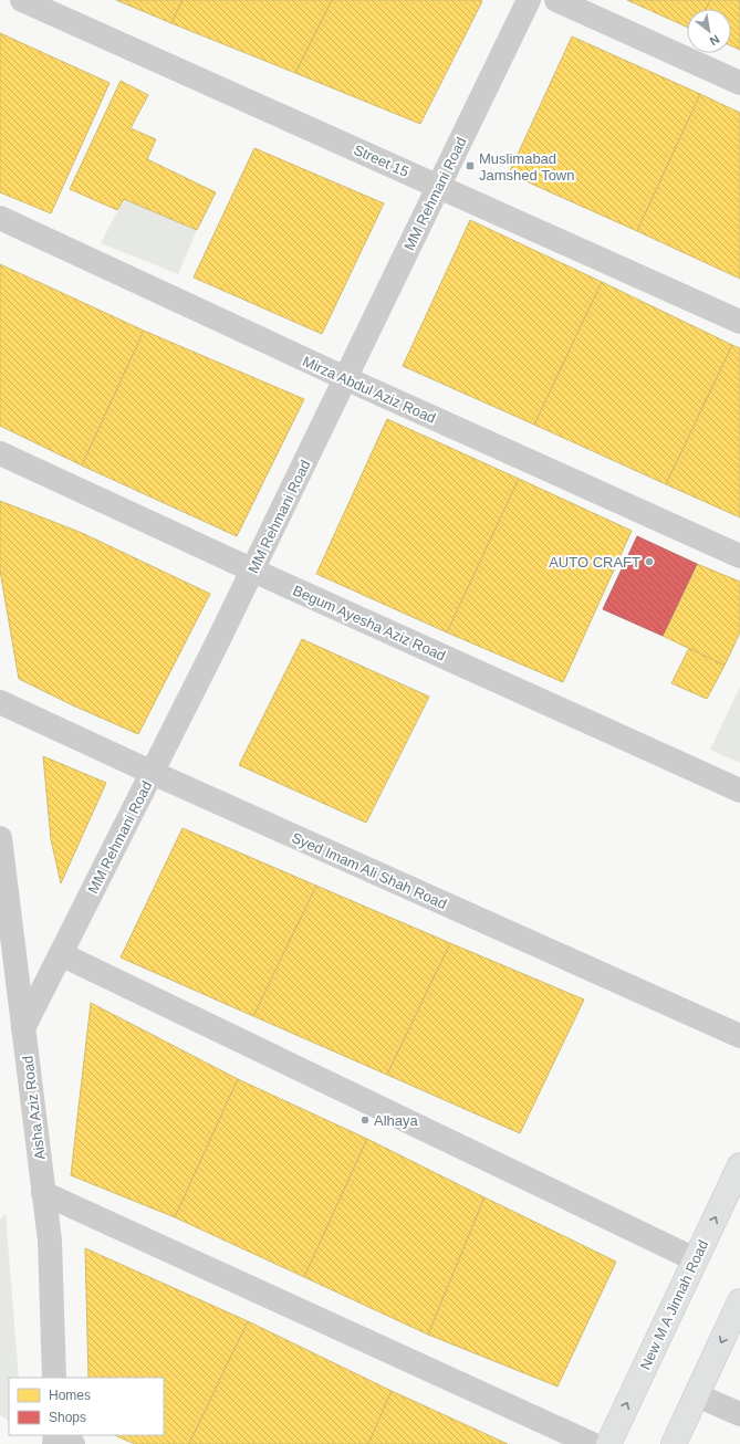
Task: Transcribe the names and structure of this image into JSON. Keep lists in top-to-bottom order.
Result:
{
  "streets": {
    "main road": ["New M A Jinnah Road"],
    "street": [
      "Street 15",
      "MM Rehmani Road",
      "Mirza Abdul Aziz Road",
      "Begum Ayesha Aziz Road",
      "Syed Imam Ali Shah Road",
      "Aisha Aziz Road"
    ]
  },
  "crossings": [
    ["Street 15", "MM Rehmani Road"],
    ["MM Rehmani Road", "Mirza Abdul Aziz Road"],
    ["MM Rehmani Road", "Begum Ayesha Aziz Road"],
    ["MM Rehmani Road", "Syed Imam Ali Shah Road"],
    ["MM Rehmani Road", "Aisha Aziz Road"]
  ],
  "places": {
    "transit": ["Muslimabad Jamshed Town"],
    "other": ["AUTO CRAFT", "Alhaya"]
  },
  "legend": ["Homes", "Shops"],
  "north": "bottom right"
}
